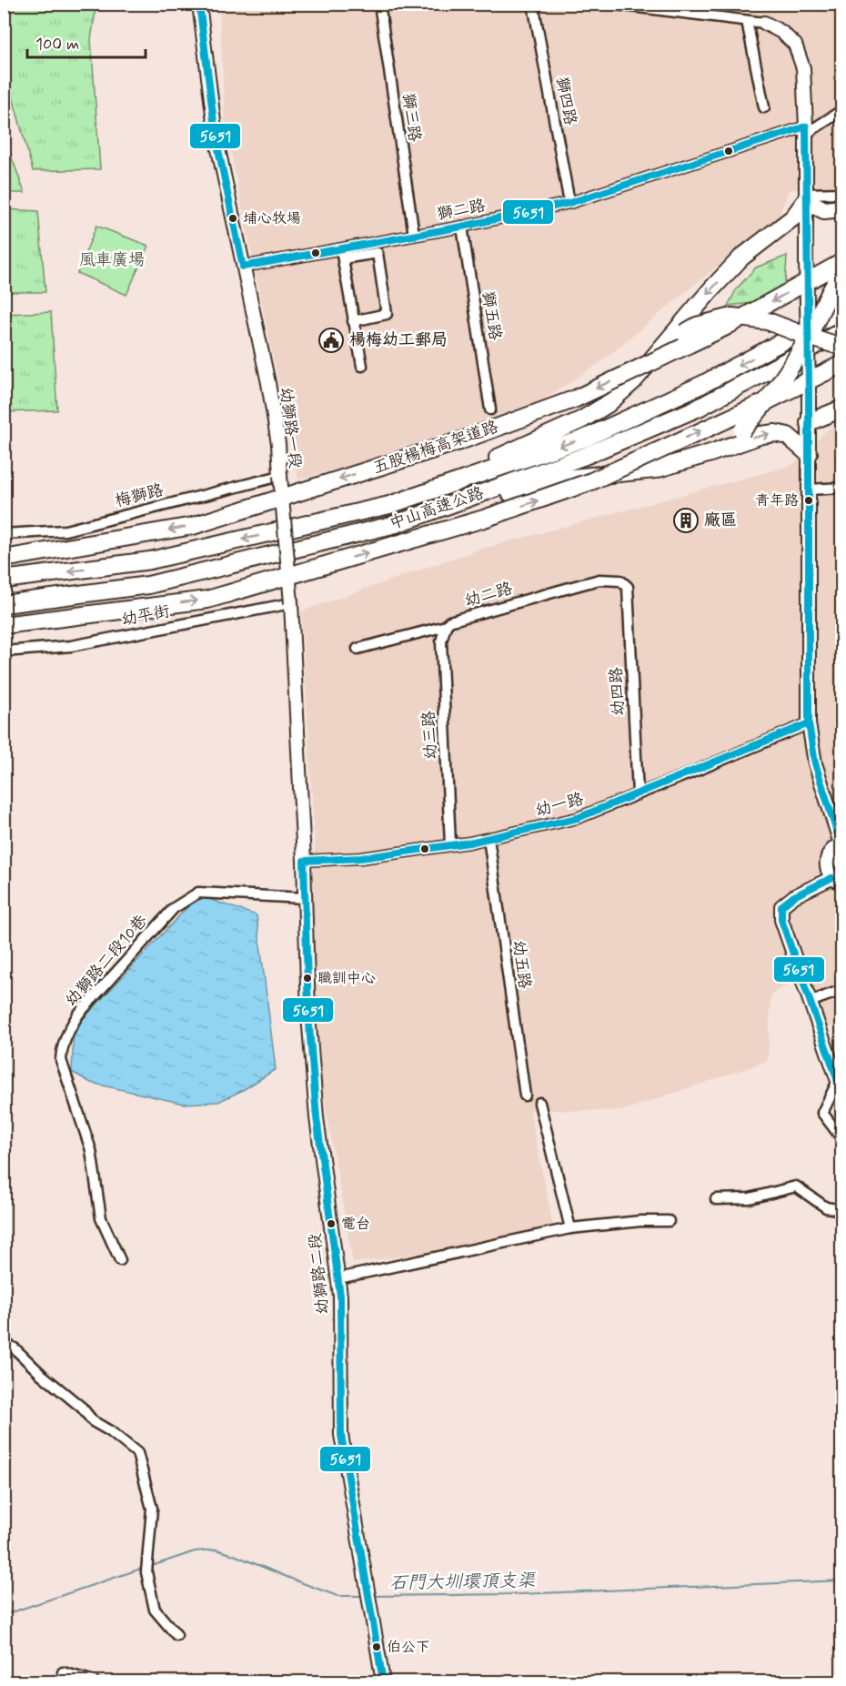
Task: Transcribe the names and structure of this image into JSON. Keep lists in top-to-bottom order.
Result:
{
  "streets": {
    "highway": ["五股楊梅高架道路", "中山高速公路"],
    "street": [
      "獅四路",
      "獅三路",
      "獅二路",
      "獅五路",
      "幼獅路一段",
      "梅獅路",
      "幼二路",
      "幼平街",
      "幼四路",
      "幼三路",
      "幼一路",
      "幼獅路二段10巷",
      "幼五路",
      "幼獅路二段"
    ]
  },
  "crossings": [
    ["獅四路", "獅二路"],
    ["獅三路", "獅二路"],
    ["獅二路", "獅五路"],
    ["獅二路", "幼獅路一段"],
    ["幼獅路一段", "梅獅路"],
    ["幼獅路一段", "幼平街"],
    ["幼獅路一段", "幼一路"],
    ["幼獅路一段", "幼獅路二段"],
    ["幼二路", "幼四路"],
    ["幼二路", "幼三路"],
    ["幼四路", "幼一路"],
    ["幼三路", "幼一路"],
    ["幼一路", "幼五路"],
    ["幼一路", "幼獅路二段"],
    ["幼獅路二段10巷", "幼獅路二段"]
  ],
  "water": ["石門大圳環頂支渠"],
  "parks": ["風車廣場"],
  "places": {
    "other": [
      "埔心牧場",
      "青年路",
      "職訓中心",
      "電台",
      "伯公下"
    ],
    "public building": ["楊梅幼工郵局"],
    "building": ["廠區"]
  },
  "lines": ["transit line 5651"],
  "scale_bar": "100 m"
}
